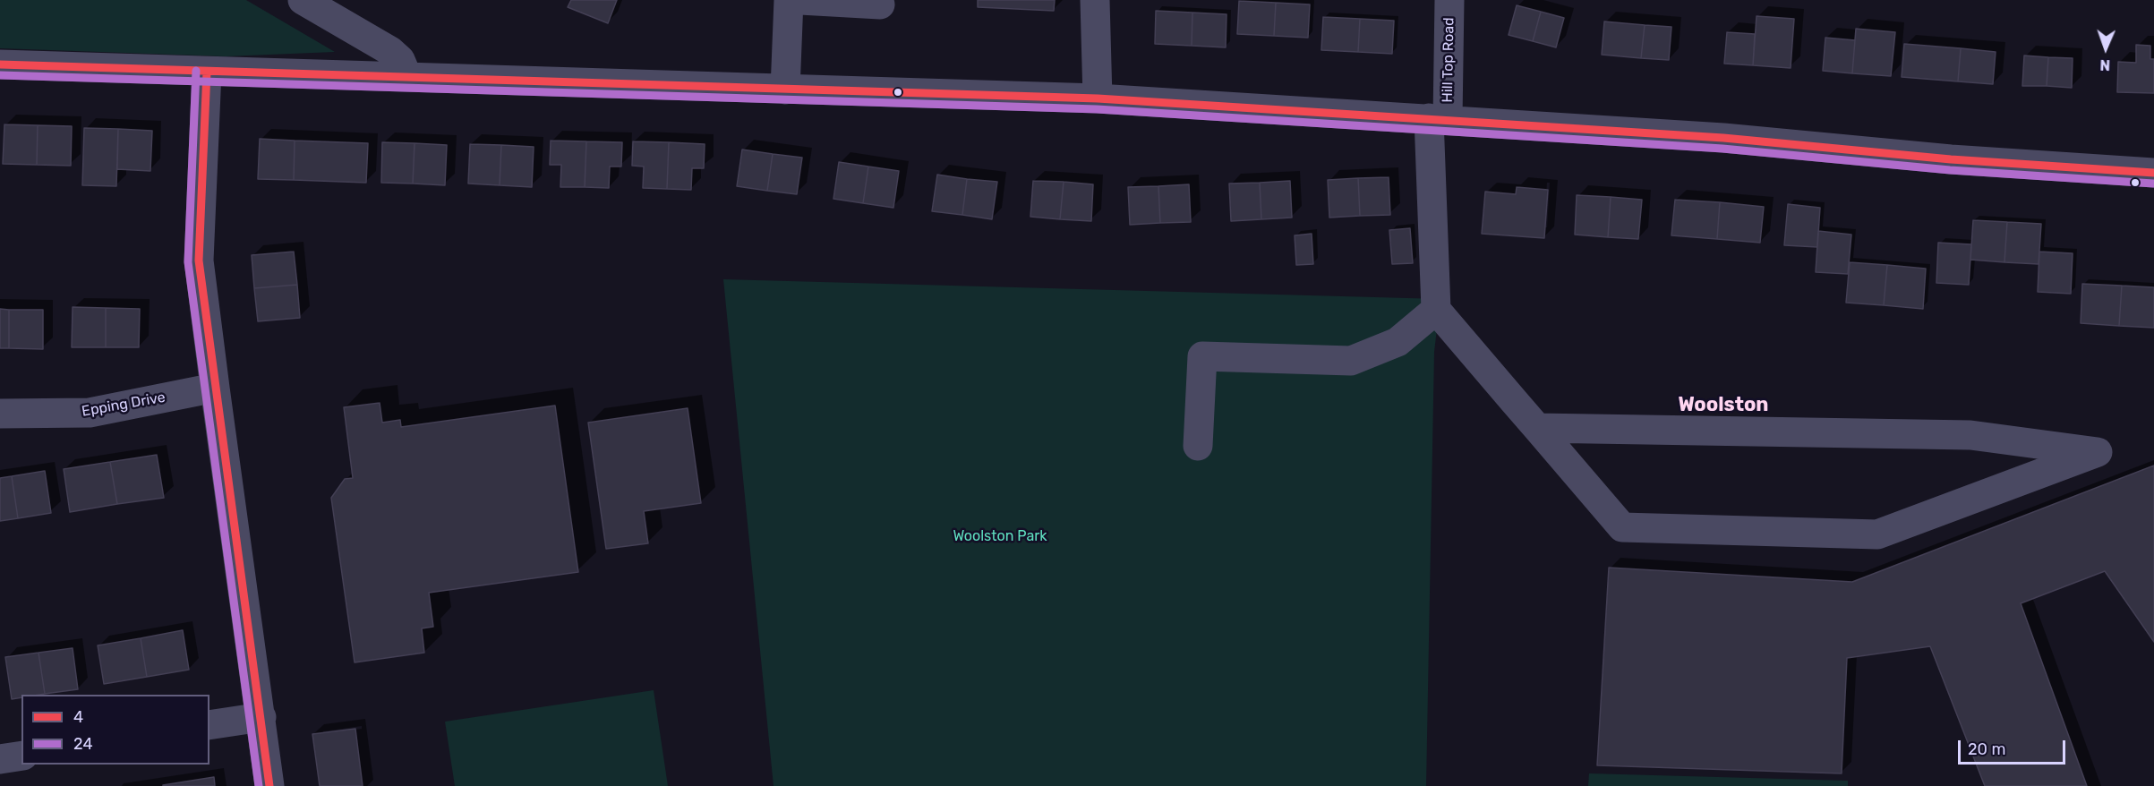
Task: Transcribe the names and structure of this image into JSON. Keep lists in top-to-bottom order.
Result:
{
  "streets": {
    "street": ["Hill Top Road", "Epping Drive"]
  },
  "districts": ["Woolston"],
  "parks": ["Woolston Park"],
  "lines": ["transit line 4", "transit line 24"],
  "legend": ["4", "24"],
  "scale_bar": "20 m",
  "north": "bottom"
}
